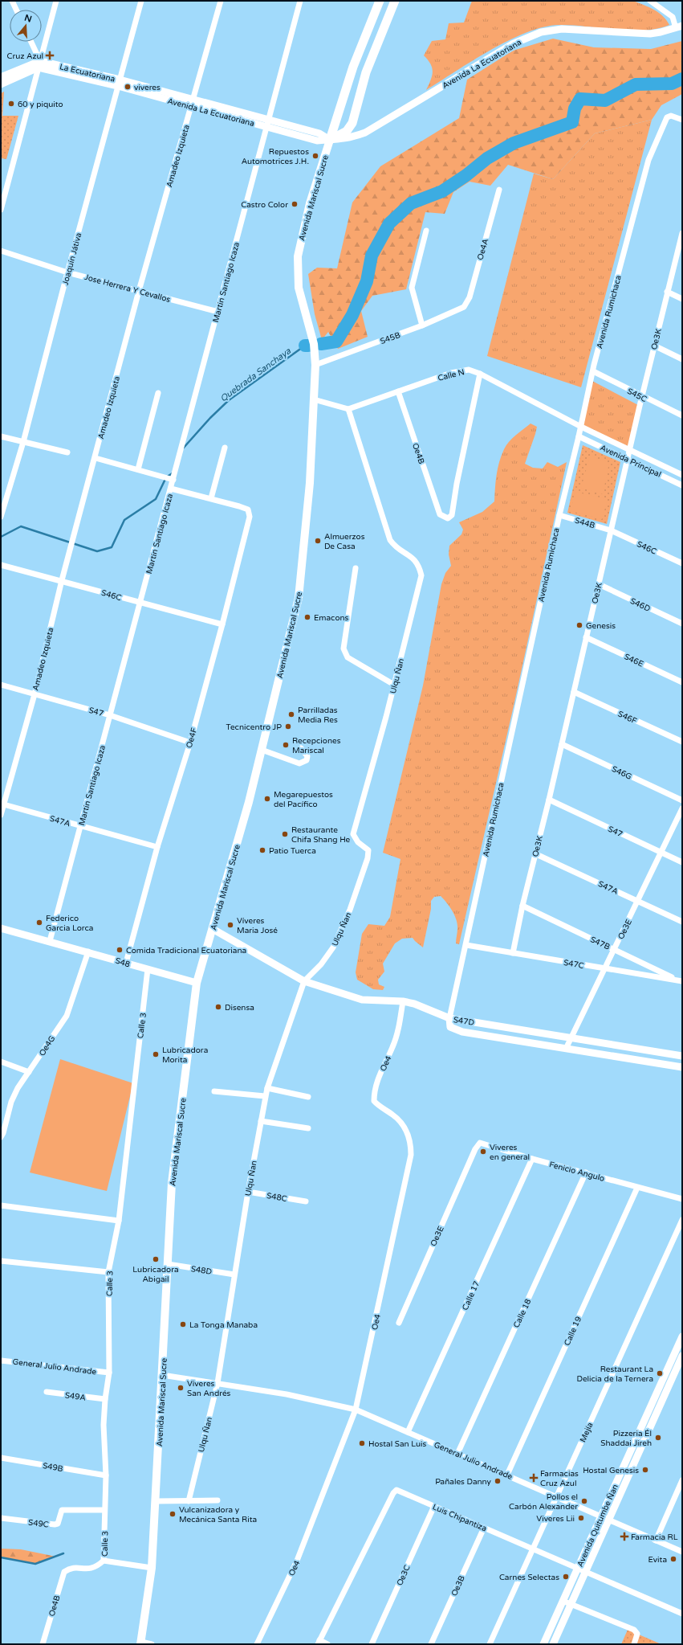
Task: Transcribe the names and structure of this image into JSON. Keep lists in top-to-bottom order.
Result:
{
  "streets": {
    "main road": ["Avenida Mariscal Sucre"],
    "street": [
      "Avenida La Ecuatoriana",
      "Amadeo Izquieta",
      "Oe4A",
      "Joaquín Játiva",
      "Martin Santiago Icaza",
      "Jose Herrera Y Cevallos",
      "Avenida Rumichaca",
      "S45B",
      "Oe3K",
      "Calle N",
      "S45C",
      "Oe4B",
      "Avenida Principal",
      "S44B",
      "S46C",
      "S46D",
      "S46E",
      "Ulqu Ñan",
      "S47",
      "S46F",
      "Oe4F",
      "S46G",
      "S47A",
      "Oe3E",
      "S47B",
      "S48",
      "S47C",
      "S47D",
      "Calle 3",
      "Oe4G",
      "Oe4",
      "Fenicio Angulo",
      "S48C",
      "S48D",
      "Calle 17",
      "Calle 18",
      "Calle 19",
      "General Julio Andrade",
      "S49A",
      "Mejía",
      "S49B",
      "Luis Chipantiza",
      "S49C",
      "Avenida Quitumbe Ñan",
      "Oe3C",
      "Oe3B"
    ]
  },
  "crossings": [
    ["Avenida La Ecuatoriana", "Amadeo Izquieta"],
    ["Avenida La Ecuatoriana", "Avenida Mariscal Sucre"],
    ["Avenida La Ecuatoriana", "Joaquín Játiva"],
    ["Amadeo Izquieta", "Jose Herrera Y Cevallos"],
    ["Amadeo Izquieta", "S46C"],
    ["Amadeo Izquieta", "S47"],
    ["Amadeo Izquieta", "S47A"],
    ["Avenida Mariscal Sucre", "S45B"],
    ["Avenida Mariscal Sucre", "S48"],
    ["Avenida Mariscal Sucre", "S48D"],
    ["Avenida Mariscal Sucre", "General Julio Andrade"],
    ["Oe4A", "S45B"],
    ["Joaquín Játiva", "Jose Herrera Y Cevallos"],
    ["Martin Santiago Icaza", "Jose Herrera Y Cevallos"],
    ["Martin Santiago Icaza", "S46C"],
    ["Martin Santiago Icaza", "S47"],
    ["Martin Santiago Icaza", "S47A"],
    ["Martin Santiago Icaza", "S48"],
    ["Avenida Rumichaca", "Calle N"],
    ["Avenida Rumichaca", "S45C"],
    ["Avenida Rumichaca", "Avenida Principal"],
    ["Avenida Rumichaca", "S44B"],
    ["Avenida Rumichaca", "S47C"],
    ["Avenida Rumichaca", "S47D"],
    ["Oe3K", "S45C"],
    ["Oe3K", "Avenida Principal"],
    ["Oe3K", "S44B"],
    ["Oe3K", "S46C"],
    ["Oe3K", "S46D"],
    ["Oe3K", "S46E"],
    ["Oe3K", "S47"],
    ["Oe3K", "S46F"],
    ["Oe3K", "S46G"],
    ["Oe3K", "S47A"],
    ["Oe3K", "S47B"],
    ["Oe3K", "S47C"],
    ["Calle N", "Oe4B"],
    ["Calle N", "Avenida Principal"],
    ["Calle N", "Ulqu Ñan"],
    ["Oe4B", "Calle 3"],
    ["S44B", "S46C"],
    ["S46C", "Oe4F"],
    ["Ulqu Ñan", "S48C"],
    ["Ulqu Ñan", "S48D"],
    ["Ulqu Ñan", "General Julio Andrade"],
    ["S47", "Oe4F"],
    ["S47", "Oe3E"],
    ["Oe4F", "S47A"],
    ["Oe4F", "S48"],
    ["S47A", "Oe3E"],
    ["Oe3E", "S47B"],
    ["Oe3E", "S47C"],
    ["Oe3E", "S47D"],
    ["Oe3E", "Fenicio Angulo"],
    ["S47B", "S47C"],
    ["S48", "Calle 3"],
    ["S48", "Oe4G"],
    ["Calle 3", "General Julio Andrade"],
    ["Calle 3", "S49A"],
    ["Calle 3", "S49B"],
    ["Calle 3", "S49C"],
    ["Oe4", "General Julio Andrade"],
    ["Fenicio Angulo", "Calle 17"],
    ["Fenicio Angulo", "Calle 18"],
    ["Fenicio Angulo", "Calle 19"],
    ["Calle 17", "General Julio Andrade"],
    ["Calle 18", "General Julio Andrade"],
    ["Calle 19", "General Julio Andrade"],
    ["General Julio Andrade", "Mejía"],
    ["General Julio Andrade", "Avenida Quitumbe Ñan"],
    ["Mejía", "Luis Chipantiza"],
    ["Luis Chipantiza", "Avenida Quitumbe Ñan"],
    ["Luis Chipantiza", "Oe3C"],
    ["Luis Chipantiza", "Oe3B"]
  ],
  "water": ["Quebrada Sanchaya"],
  "places": {
    "health": ["Cruz Azul", "Farmacias Cruz Azul", "Farmacia RL"],
    "other": [
      "viveres",
      "60 y piquito",
      "Repuestos Automotrices J.H.",
      "Castro Color",
      "Almuerzos De Casa",
      "Emacons",
      "Genesis",
      "Parrilladas Media Res",
      "Tecnicentro JP",
      "Recepciones Mariscal",
      "Megarepuestos del Pacífico",
      "Restaurante Chifa Shang He",
      "Patio Tuerca",
      "Federico Garcia Lorca",
      "Víveres Maria José",
      "Comida Tradicional Ecuatoriana",
      "Disensa",
      "Lubricadora Morita",
      "Viveres en general",
      "Lubricadora Abigail",
      "La Tonga Manaba",
      "Restaurant La Delicia de la Ternera",
      "Víveres San Andrés",
      "Pizzeria Él Shaddai Jireh",
      "Hostal San Luis",
      "Hostal Genesis",
      "Pañales Danny",
      "Pollos el Carbón Alexander",
      "Vulcanizadora y Mecánica Santa Rita",
      "Viveres Lii",
      "Evita",
      "Carnes Selectas"
    ]
  },
  "north": "top"
}
